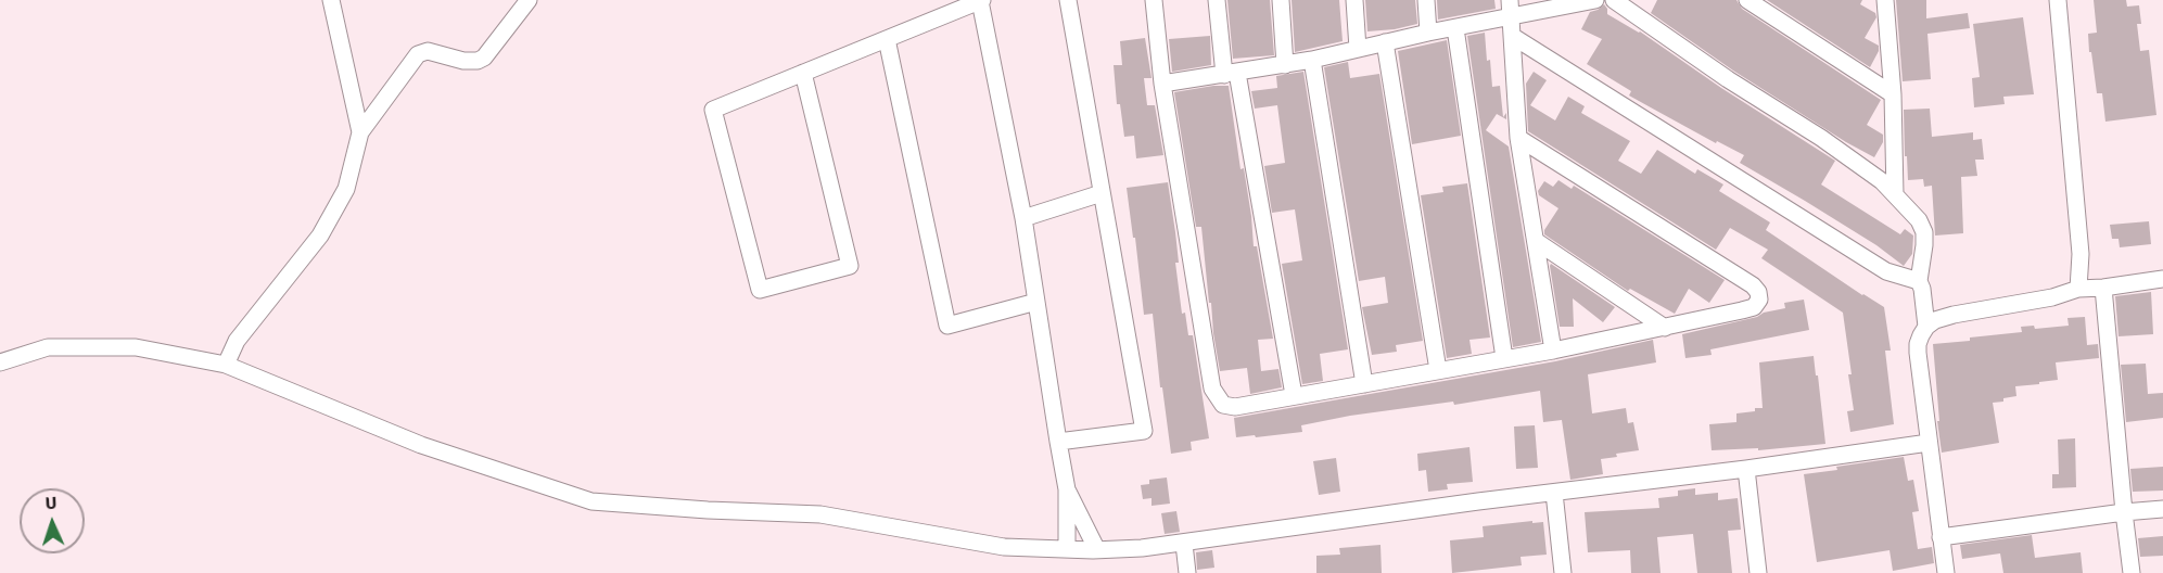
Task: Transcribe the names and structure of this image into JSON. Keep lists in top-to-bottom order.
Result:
{
  "north": "top"
}
